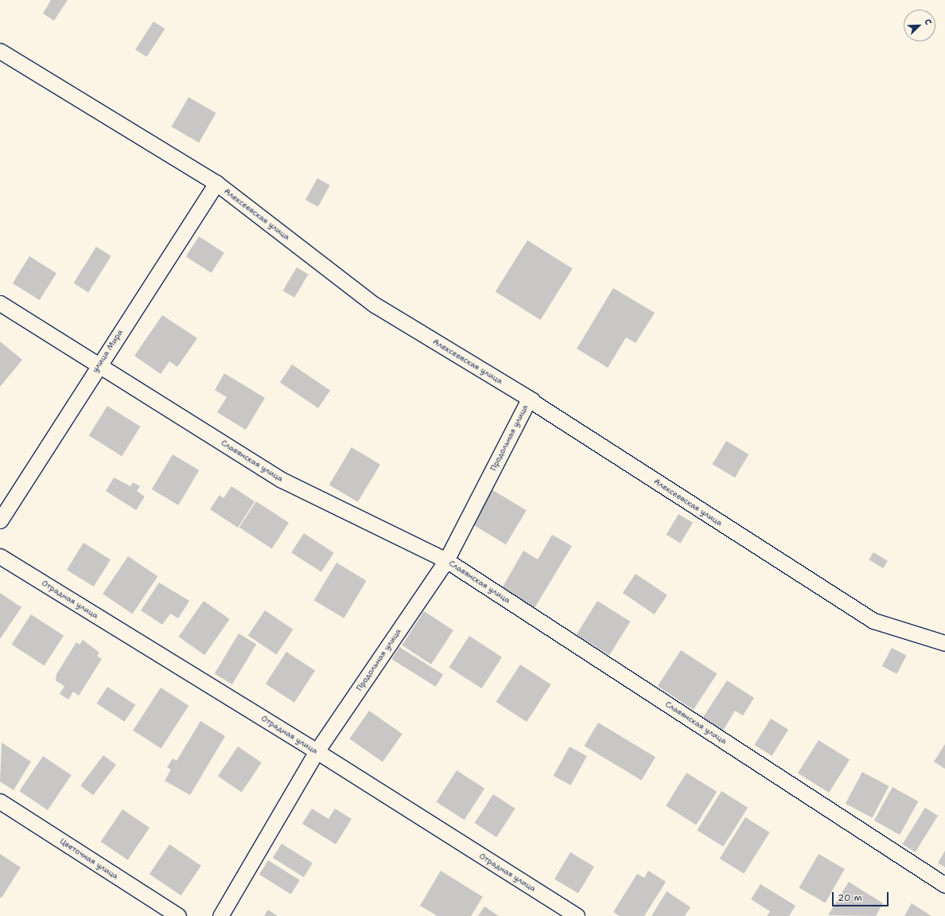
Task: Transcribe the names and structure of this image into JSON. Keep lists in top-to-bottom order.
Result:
{
  "streets": {
    "street": [
      "Алексеевская улица",
      "улица Мира",
      "Продольная улица",
      "Славянская улица",
      "Отрадная улица",
      "Цветочная улица"
    ]
  },
  "crossings": [
    ["Алексеевская улица", "улица Мира"],
    ["Алексеевская улица", "Продольная улица"],
    ["улица Мира", "Славянская улица"],
    ["Продольная улица", "Славянская улица"],
    ["Продольная улица", "Отрадная улица"]
  ],
  "scale_bar": "20 m",
  "north": "top right"
}
